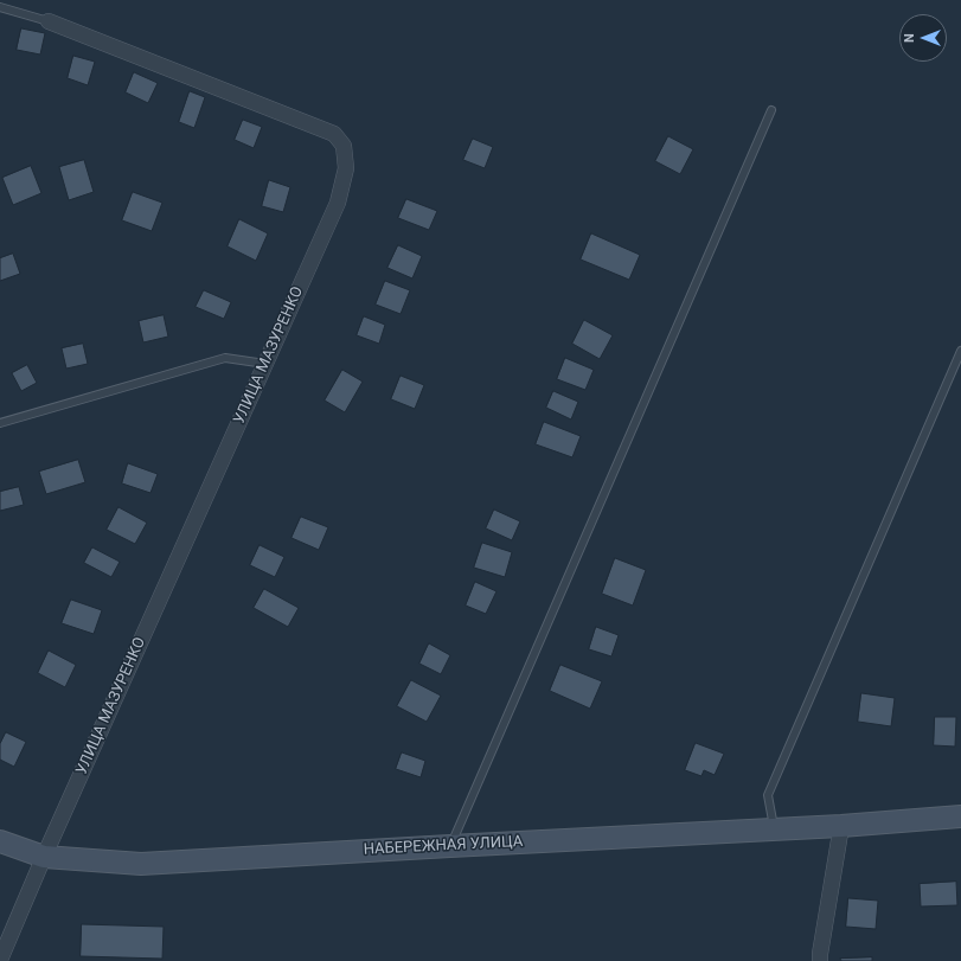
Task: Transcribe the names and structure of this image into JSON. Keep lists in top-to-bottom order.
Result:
{
  "streets": {
    "street": ["УЛИЦА МАЗУРЕНКО", "НАБЕРЕЖНАЯ УЛИЦА"]
  },
  "crossings": [
    ["УЛИЦА МАЗУРЕНКО", "НАБЕРЕЖНАЯ УЛИЦА"]
  ],
  "north": "left"
}
